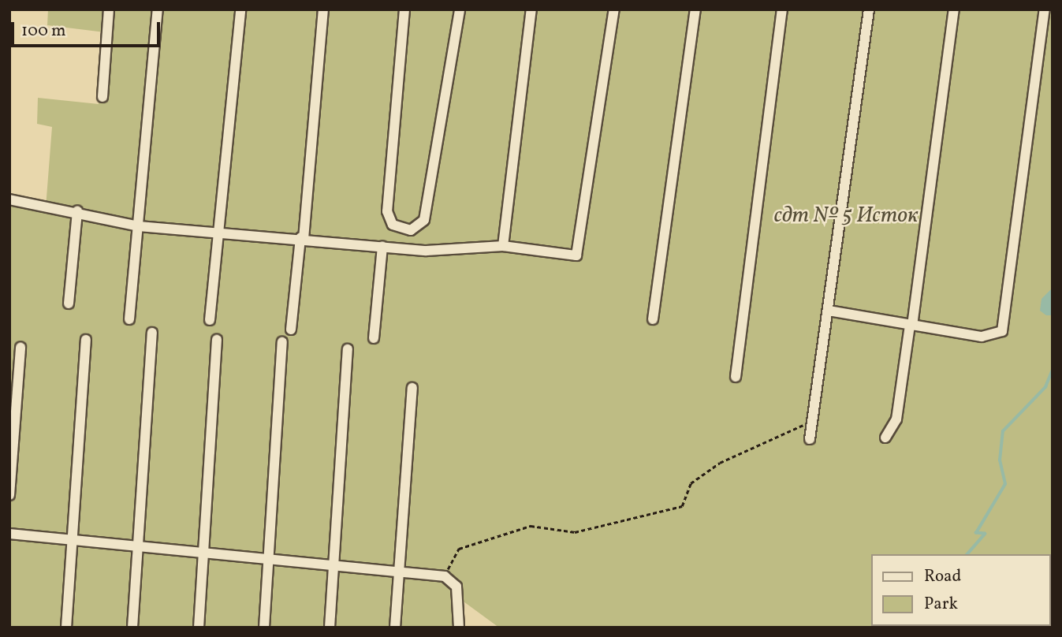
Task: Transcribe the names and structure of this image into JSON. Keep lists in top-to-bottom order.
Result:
{
  "parks": ["сдт № 5 Исток"],
  "legend": ["Road", "Park"],
  "scale_bar": "100 m"
}
